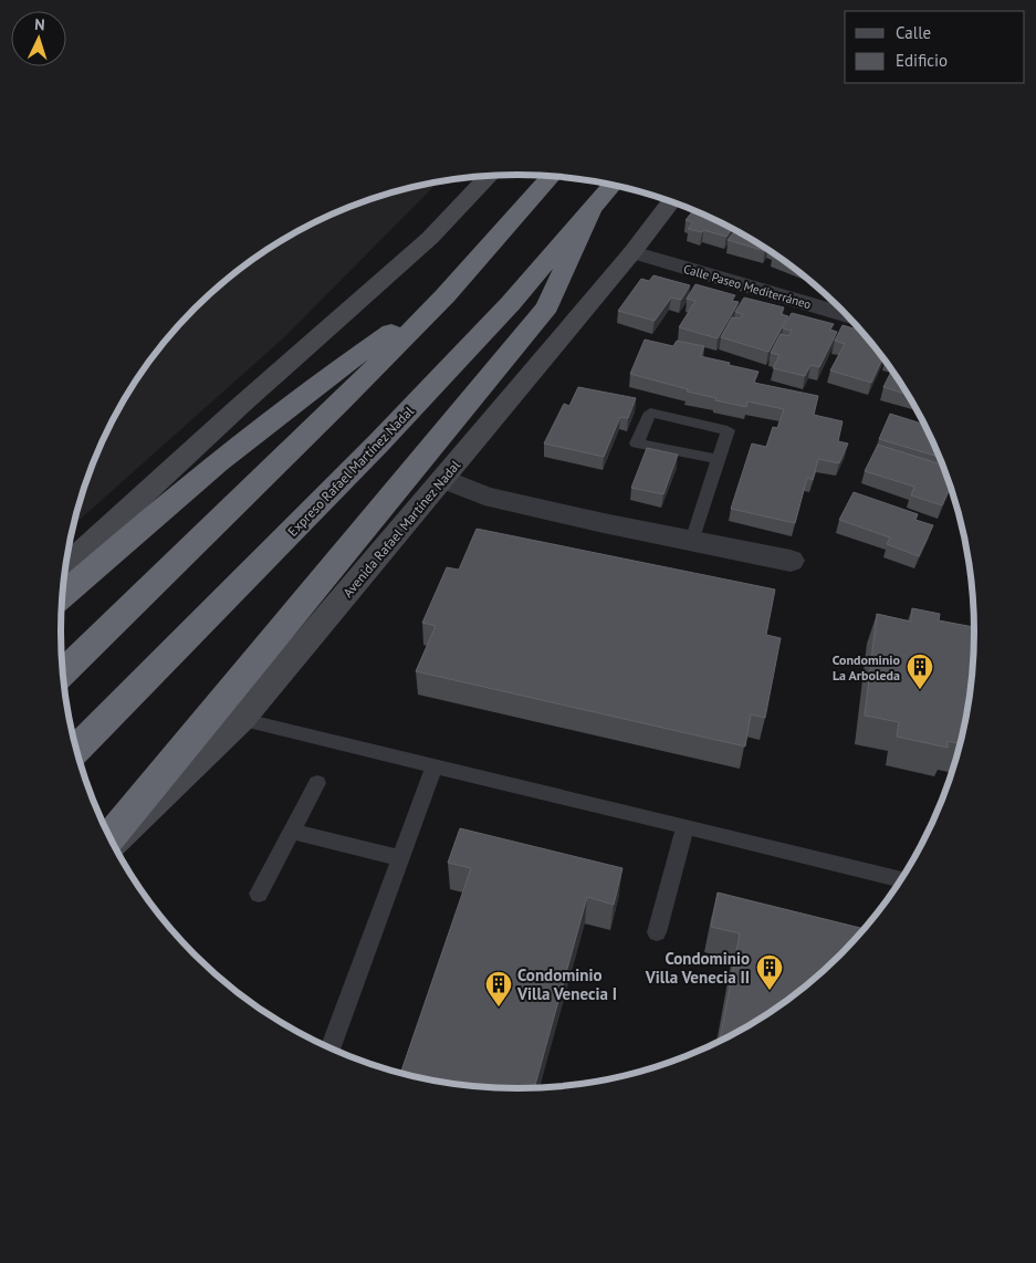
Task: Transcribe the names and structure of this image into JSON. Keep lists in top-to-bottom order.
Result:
{
  "streets": {
    "highway": ["Expreso Rafael Martínez Nadal"],
    "main road": ["Avenida Rafael Martínez Nadal"],
    "street": ["Calle Paseo Mediterráneo"]
  },
  "crossings": [
    ["Calle Paseo Mediterráneo", "Avenida Rafael Martínez Nadal"]
  ],
  "places": {
    "building": ["Condominio La Arboleda", "Condominio Villa Venecia II", "Condominio Villa Venecia I"]
  },
  "legend": ["Calle", "Edificio"],
  "north": "top"
}
